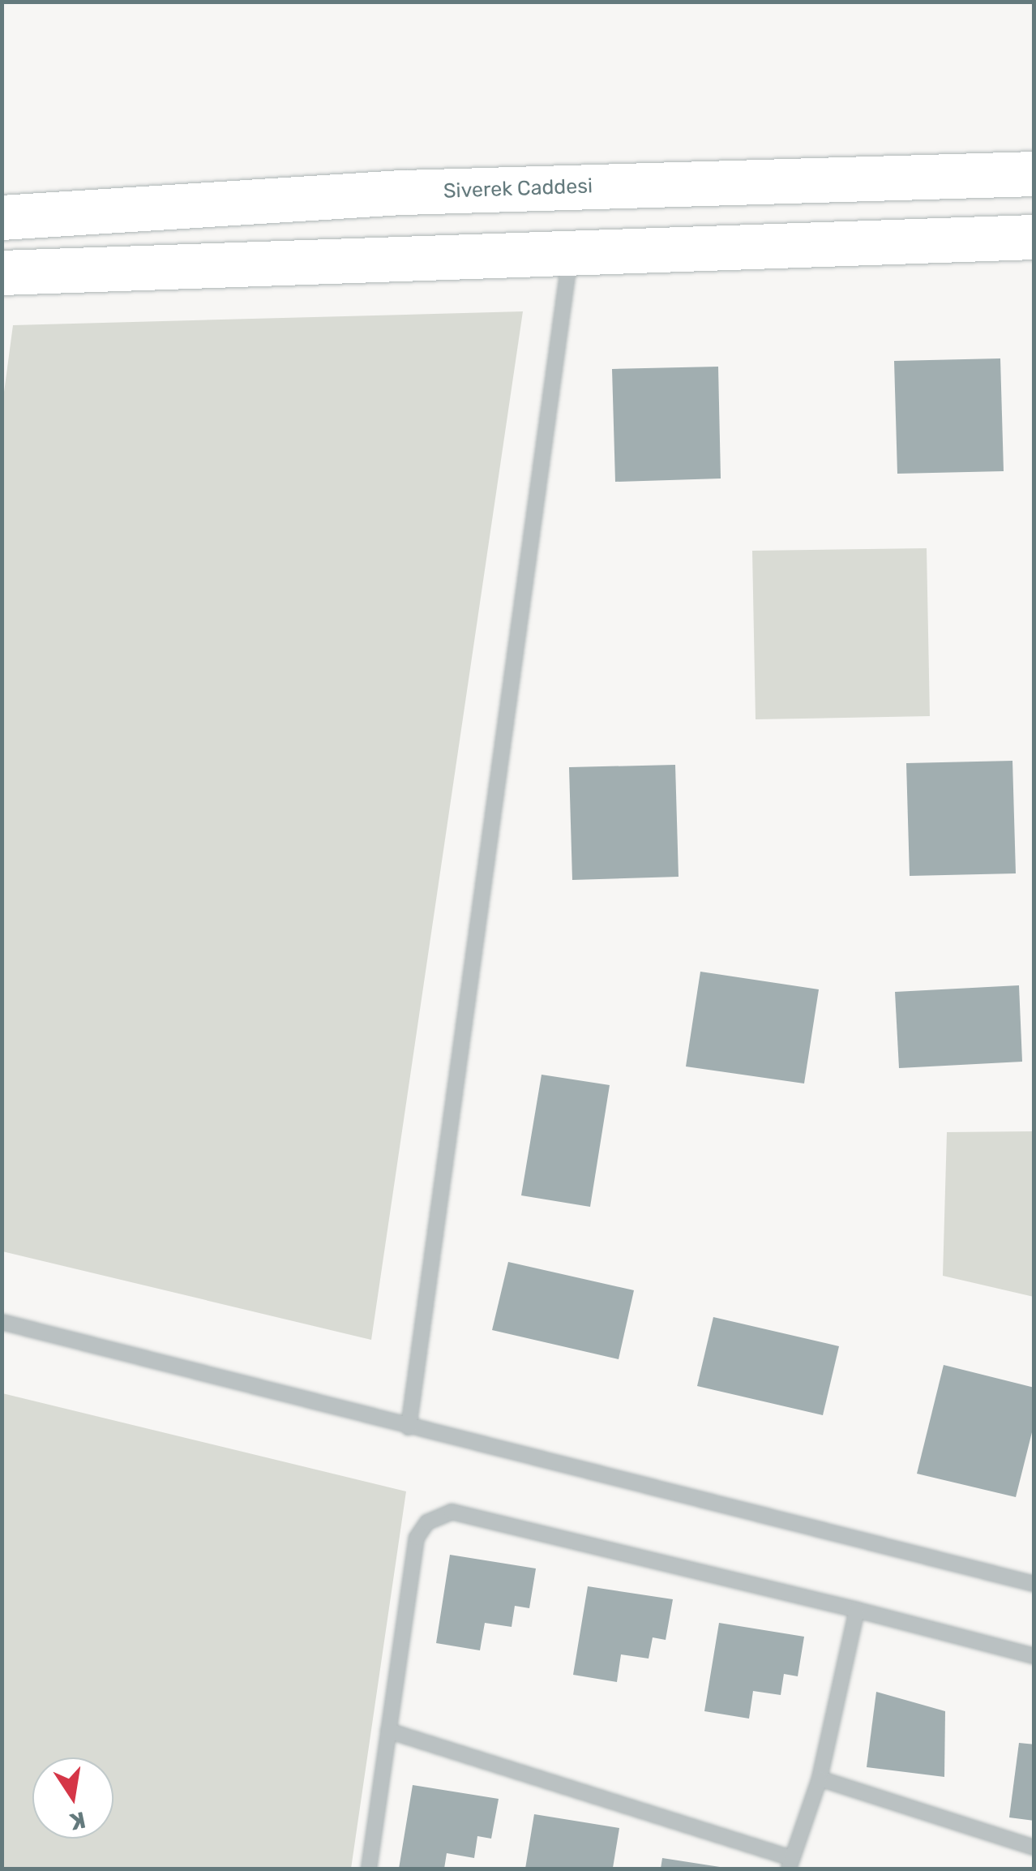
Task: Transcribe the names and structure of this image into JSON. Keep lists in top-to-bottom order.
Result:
{
  "streets": {
    "main road": ["Siverek Caddesi"]
  },
  "north": "bottom"
}
